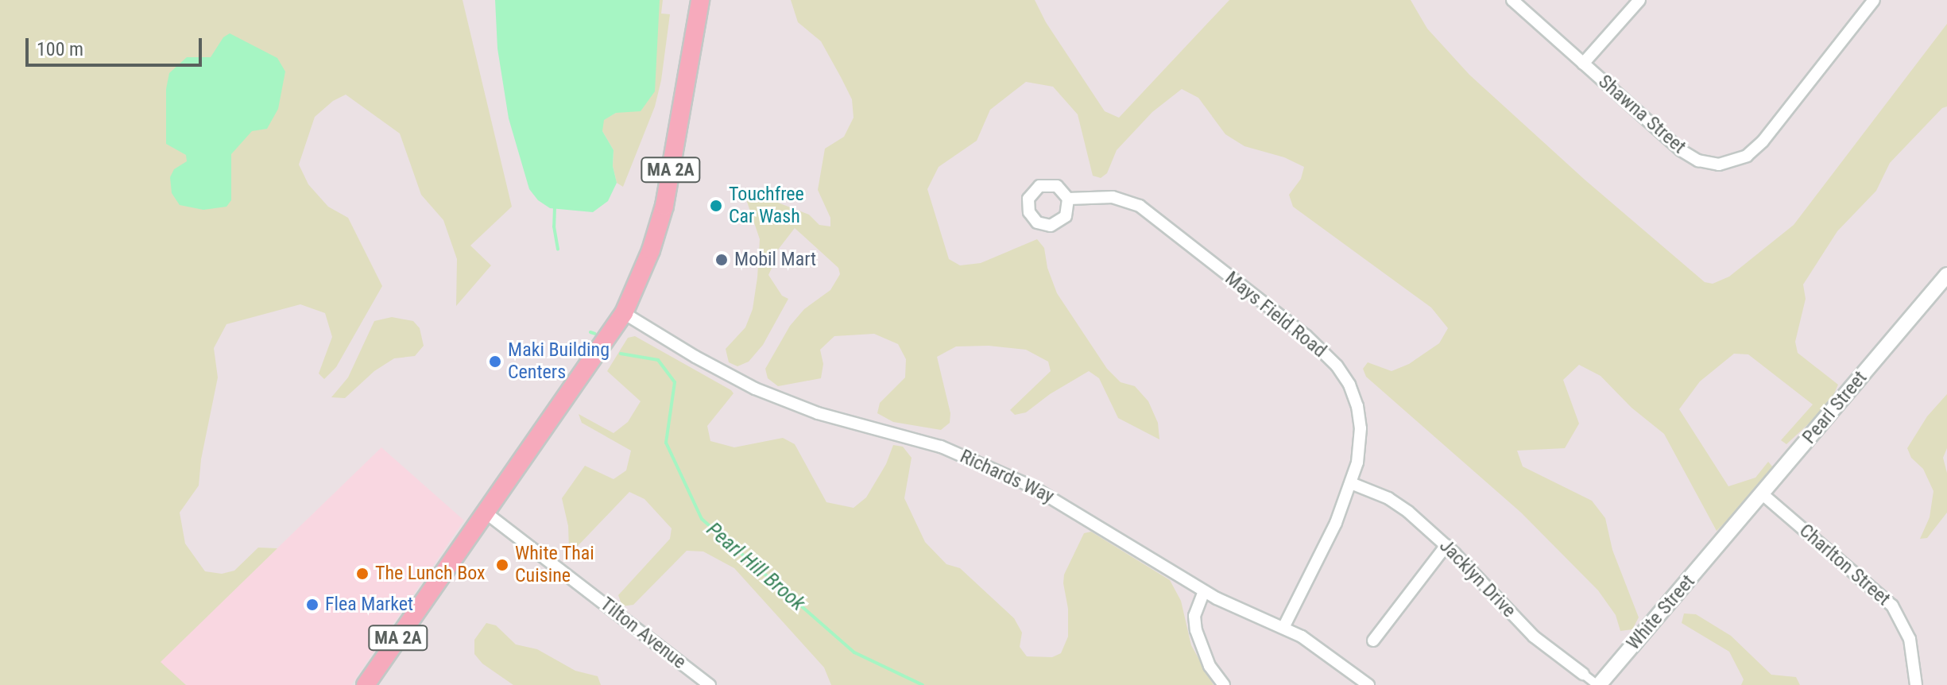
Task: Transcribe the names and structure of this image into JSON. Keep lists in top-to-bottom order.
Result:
{
  "streets": {
    "main road": ["MA 2A"],
    "street": [
      "Shawna Street",
      "Mays Field Road",
      "Pearl Street",
      "Richards Way",
      "Charlton Street",
      "Jacklyn Drive",
      "White Street",
      "Tilton Avenue"
    ]
  },
  "crossings": [
    ["MA 2A", "Richards Way"],
    ["MA 2A", "Tilton Avenue"],
    ["Mays Field Road", "Richards Way"],
    ["Mays Field Road", "Jacklyn Drive"],
    ["Pearl Street", "Charlton Street"],
    ["Pearl Street", "White Street"],
    ["Jacklyn Drive", "White Street"]
  ],
  "water": ["Pearl Hill Brook"],
  "places": [
    "Touchfree Car Wash",
    "Mobil Mart",
    "Maki Building Centers",
    "White Thai Cuisine",
    "The Lunch Box",
    "Flea Market"
  ],
  "scale_bar": "100 m"
}
